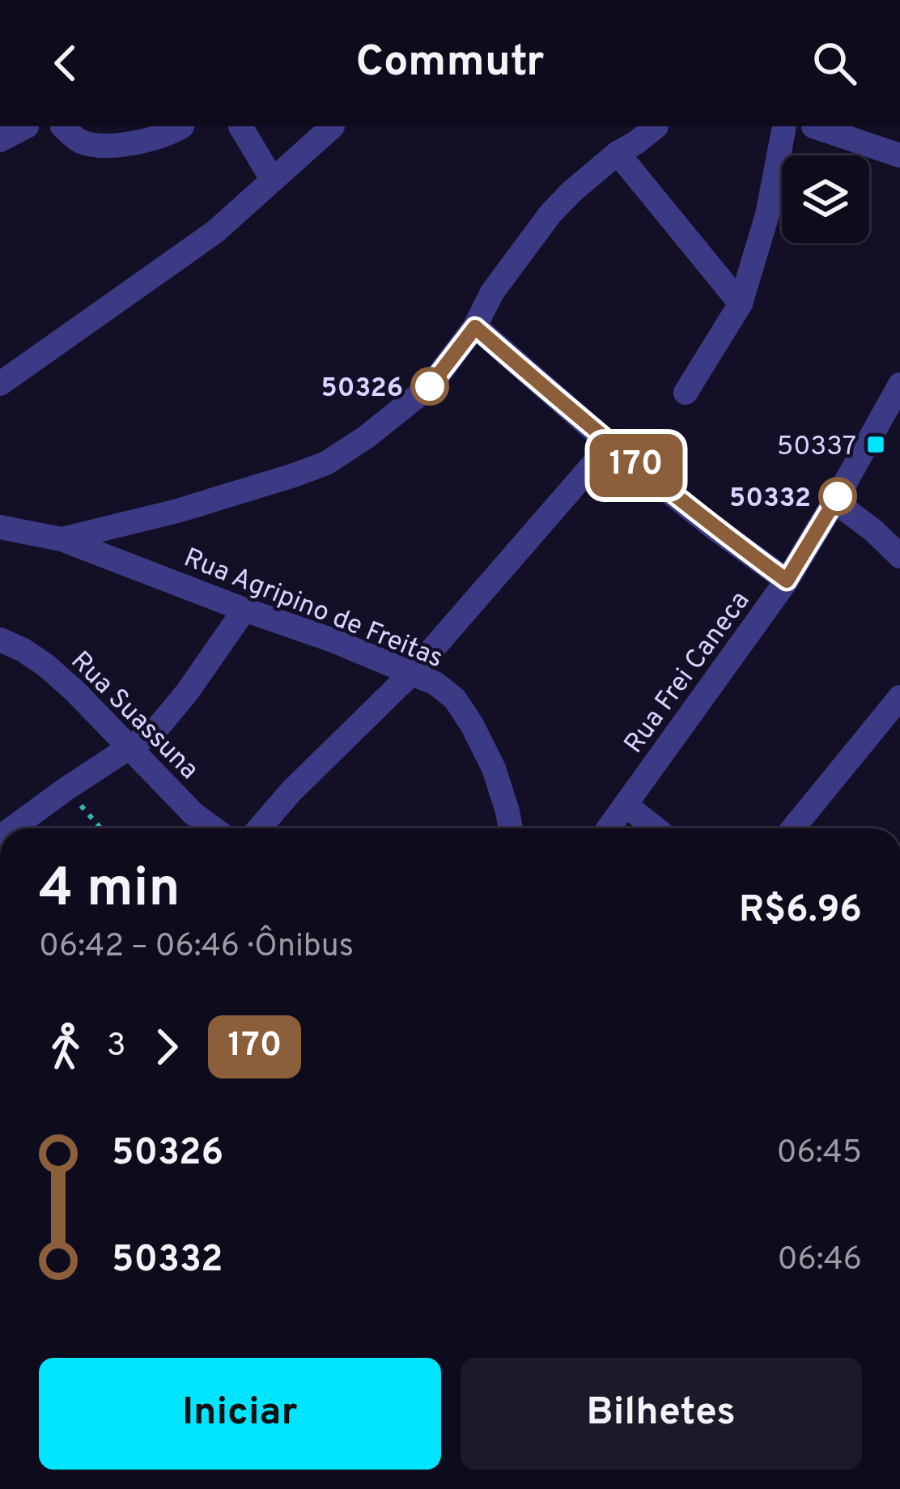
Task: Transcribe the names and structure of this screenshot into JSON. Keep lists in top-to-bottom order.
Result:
{
  "streets": {
    "street": ["Rua Agripino de Freitas", "Rua Frei Caneca", "Rua Suassuna"]
  },
  "places": {
    "other": ["50326", "50332"],
    "transit": ["50337"]
  },
  "lines": ["bus line 170"],
  "page": {
    "header": "Commutr",
    "on_map": "170",
    "heading": ["4 min", "06:42 – 06:46 · Ônibus", "R$6.96"],
    "legs": ["3", "170"],
    "list": [
      {
        "name": "50326",
        "value": "06:45"
      },
      {
        "name": "50332",
        "value": "06:46"
      }
    ],
    "buttons": ["Iniciar", "Bilhetes"]
  }
}
